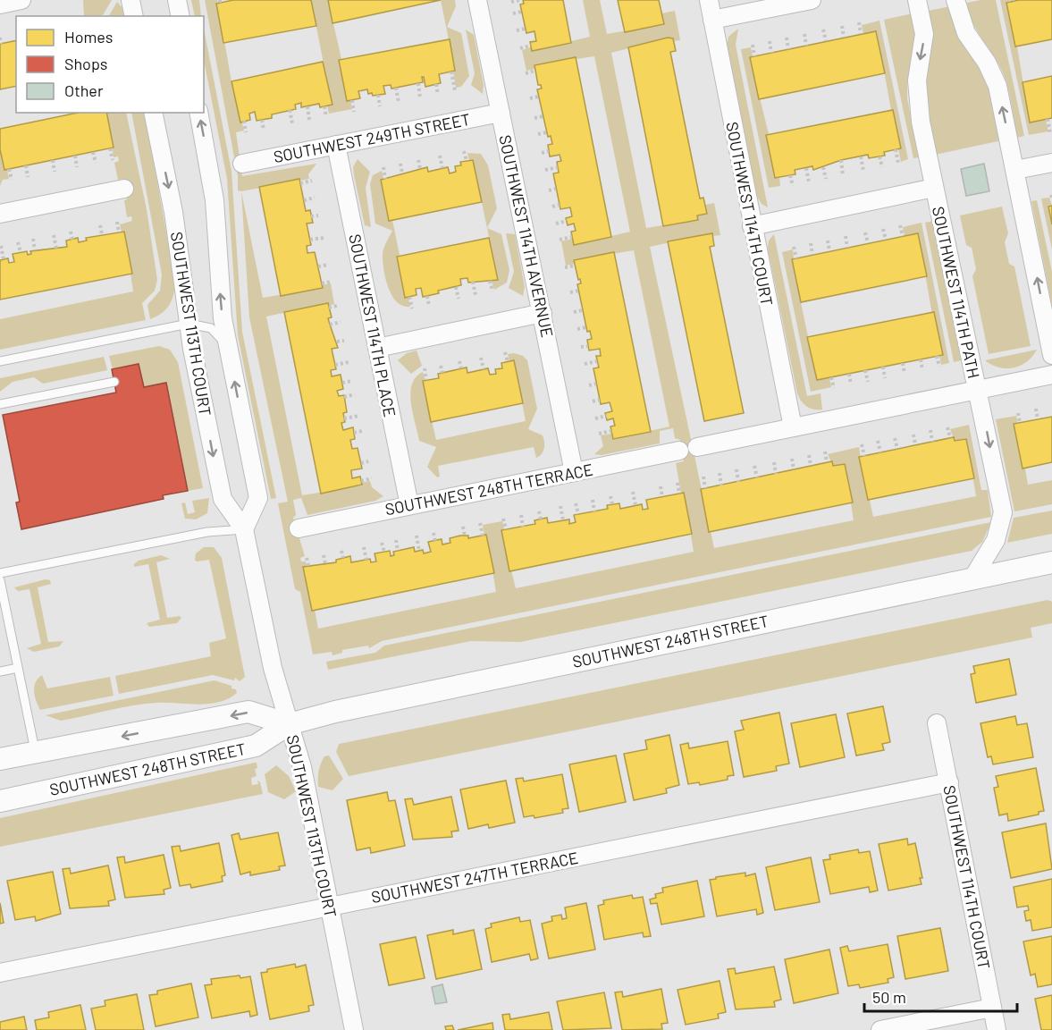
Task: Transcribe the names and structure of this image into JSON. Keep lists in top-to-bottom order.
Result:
{
  "streets": {
    "street": [
      "SOUTHWEST 249TH STREET",
      "SOUTHWEST 114TH COURT",
      "SOUTHWEST 114TH AVERNUE",
      "SOUTHWEST 114TH PATH",
      "SOUTHWEST 113TH COURT",
      "SOUTHWEST 114TH PLACE",
      "SOUTHWEST 248TH TERRACE",
      "SOUTHWEST 248TH STREET",
      "SOUTHWEST 247TH TERRACE"
    ]
  },
  "crossings": [
    ["SOUTHWEST 249TH STREET", "SOUTHWEST 114TH AVERNUE"],
    ["SOUTHWEST 249TH STREET", "SOUTHWEST 114TH PLACE"],
    ["SOUTHWEST 114TH COURT", "SOUTHWEST 247TH TERRACE"],
    ["SOUTHWEST 114TH AVERNUE", "SOUTHWEST 248TH TERRACE"],
    ["SOUTHWEST 114TH PATH", "SOUTHWEST 248TH STREET"],
    ["SOUTHWEST 113TH COURT", "SOUTHWEST 248TH STREET"],
    ["SOUTHWEST 113TH COURT", "SOUTHWEST 247TH TERRACE"],
    ["SOUTHWEST 114TH PLACE", "SOUTHWEST 248TH TERRACE"]
  ],
  "legend": ["Homes", "Shops", "Other"],
  "scale_bar": "50 m"
}
